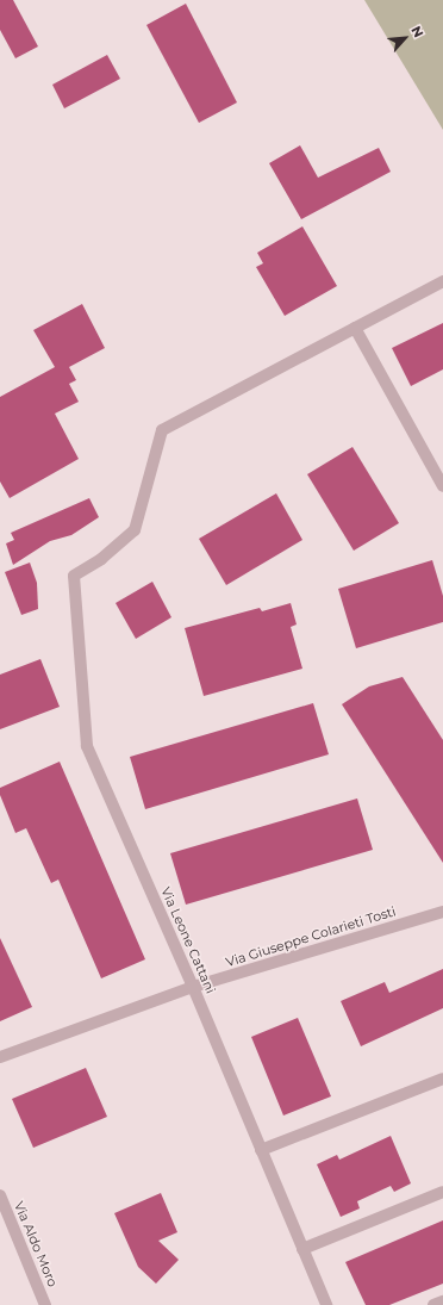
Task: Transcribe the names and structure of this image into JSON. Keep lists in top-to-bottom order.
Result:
{
  "streets": {
    "street": ["Via Giuseppe Colarieti Tosti", "Via Leone Cattani", "Via Aldo Moro"]
  },
  "crossings": [
    ["Via Giuseppe Colarieti Tosti", "Via Leone Cattani"]
  ],
  "north": "top right"
}
